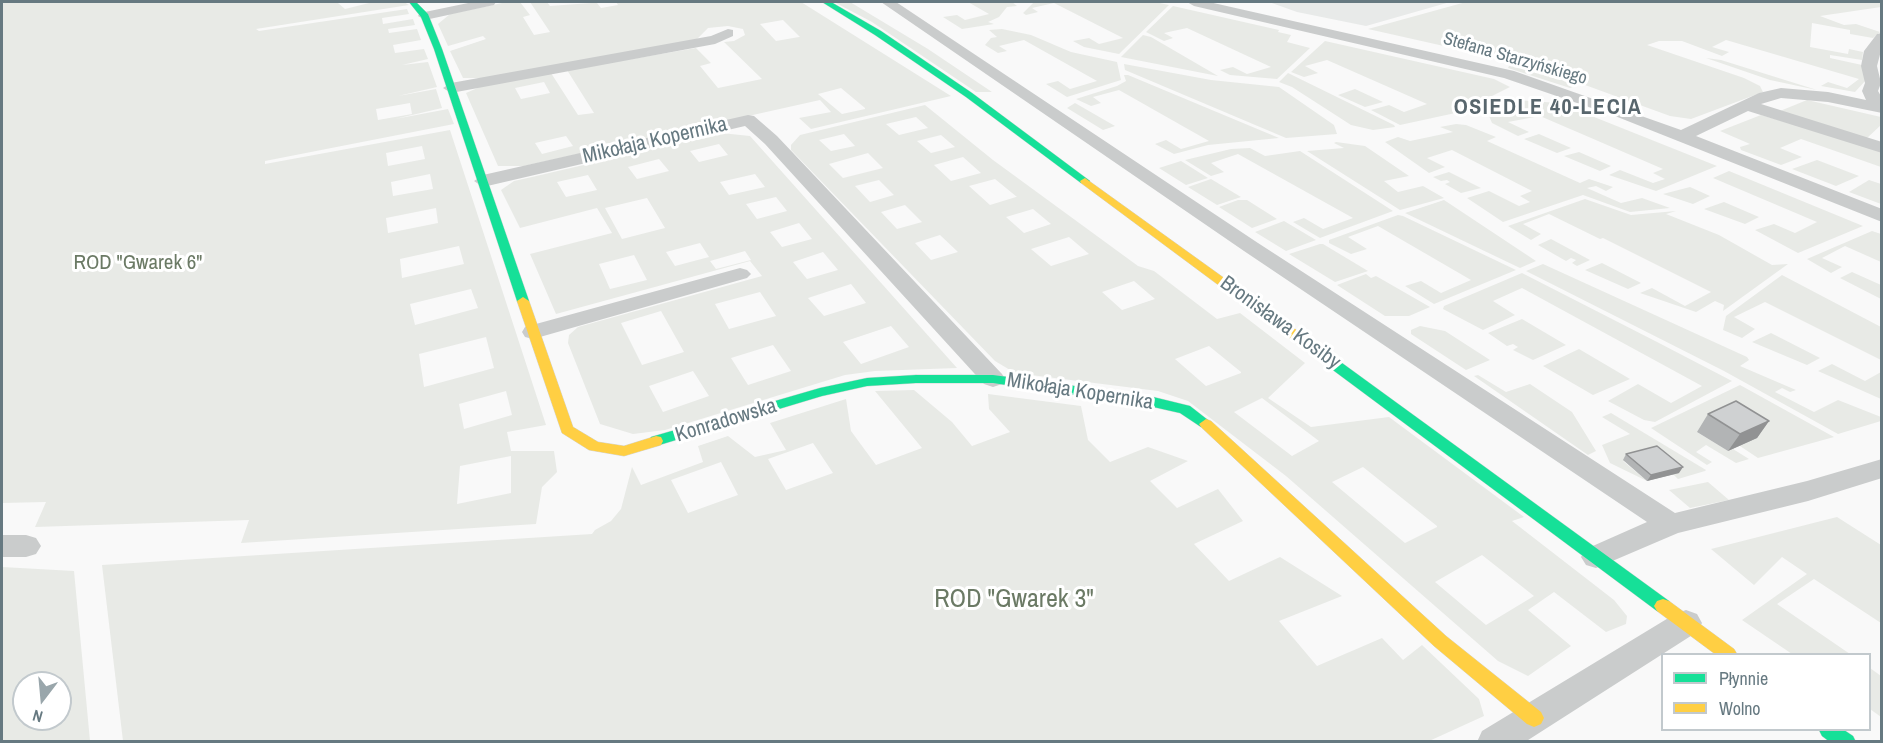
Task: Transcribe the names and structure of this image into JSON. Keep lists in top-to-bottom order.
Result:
{
  "streets": {
    "street": [
      "Stefana Starzyńskiego",
      "Mikołaja Kopernika",
      "Bronisława Kosiby",
      "Konradowska"
    ]
  },
  "crossings": [
    ["Mikołaja Kopernika", "Konradowska"]
  ],
  "districts": ["OSIEDLE 40-LECIA"],
  "parks": ["ROD \"Gwarek 6\"", "ROD \"Gwarek 3\""],
  "legend": ["Płynnie", "Wolno"],
  "north": "bottom"
}
